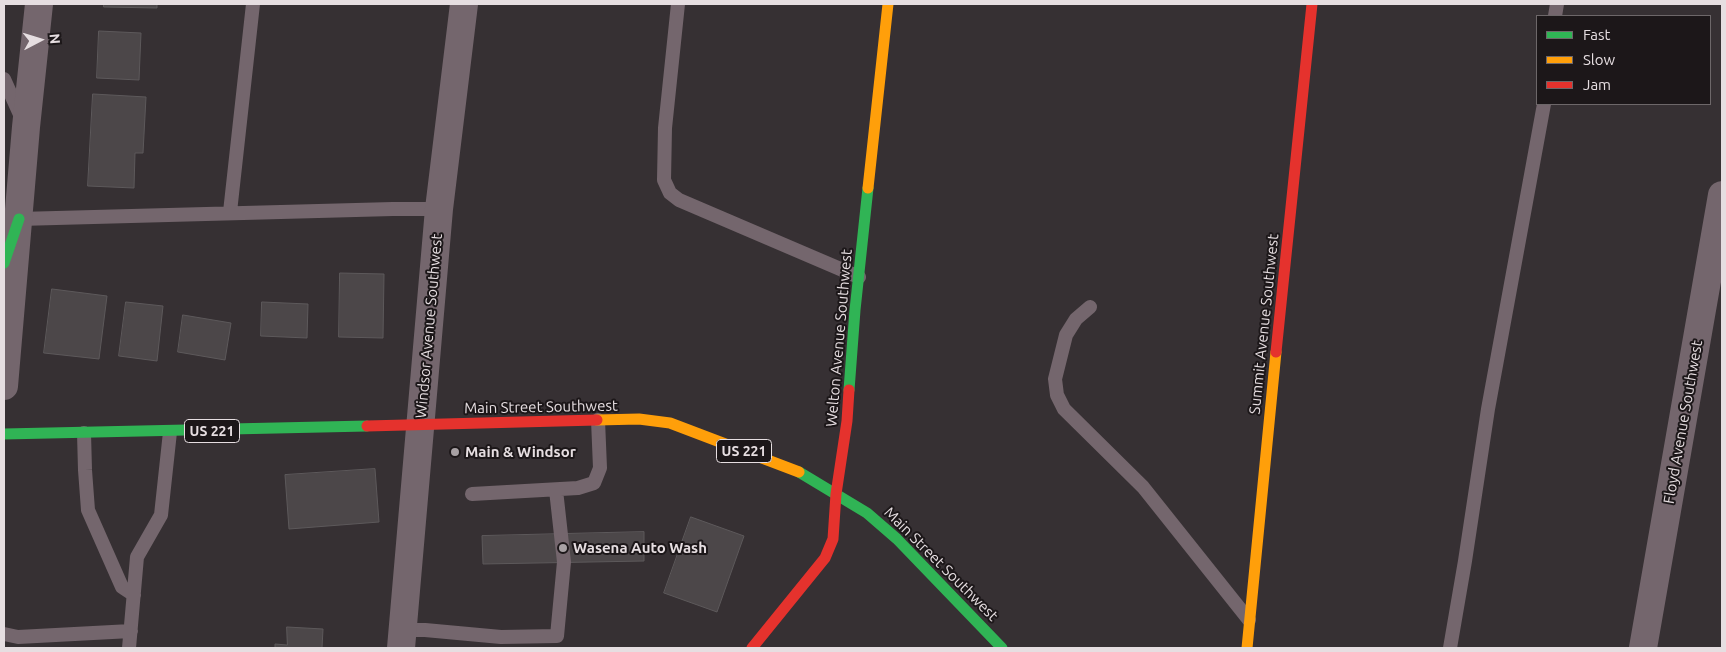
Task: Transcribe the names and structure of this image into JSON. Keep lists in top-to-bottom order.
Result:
{
  "streets": {
    "street": [
      "Summit Avenue Southwest",
      "Windsor Avenue Southwest",
      "Welton Avenue Southwest",
      "Main Street Southwest",
      "Floyd Avenue Southwest",
      "US 221"
    ]
  },
  "crossings": [
    ["Windsor Avenue Southwest", "Main Street Southwest"],
    ["Welton Avenue Southwest", "Main Street Southwest"]
  ],
  "places": ["Main & Windsor", "Wasena Auto Wash"],
  "legend": ["Fast", "Slow", "Jam"],
  "north": "right"
}
